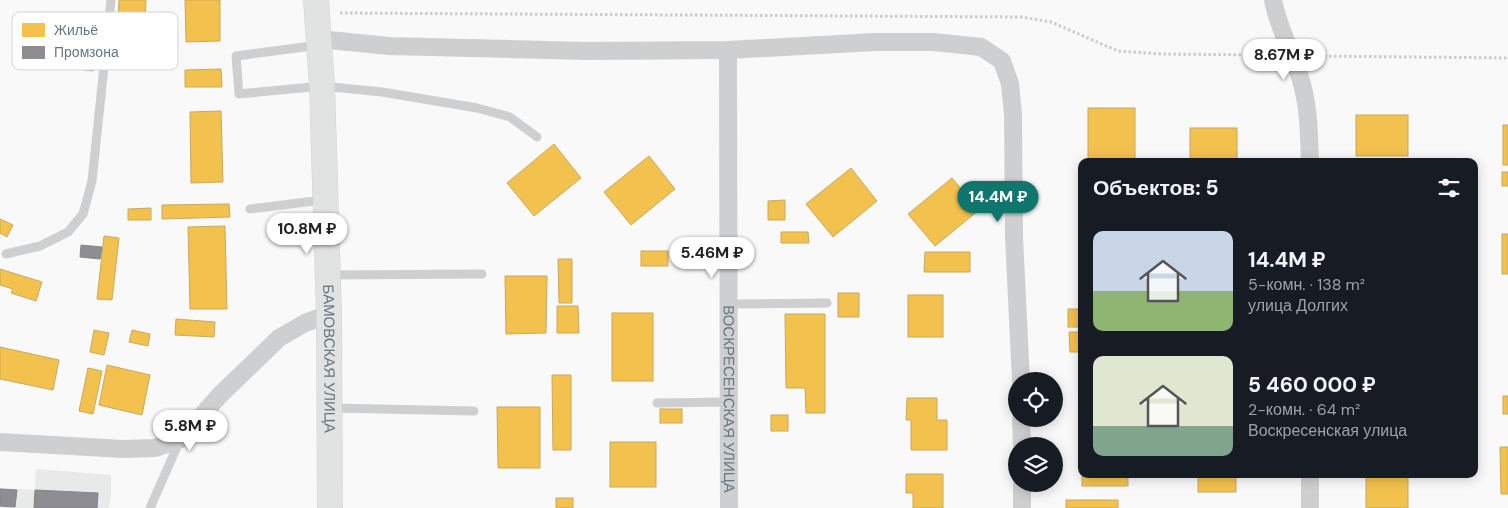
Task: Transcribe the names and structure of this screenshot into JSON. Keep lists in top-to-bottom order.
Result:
{
  "streets": {
    "street": ["БАМОВСКАЯ УЛИЦА", "ВОСКРЕСЕНСКАЯ УЛИЦА"]
  },
  "legend": ["Жильё", "Промзона"],
  "page": {
    "price": [
      "8.67M ₽",
      "14.4M ₽",
      "10.8M ₽",
      "5.46M ₽",
      "5.8M ₽"
    ],
    "heading": "Объектов: 5",
    "list": [
      {
        "name": "14.4M ₽",
        "note": "5-комн. · 138 m² · улица Долгих"
      },
      {
        "name": "5 460 000 ₽",
        "note": "2-комн. · 64 m² · Воскресенская улица"
      }
    ]
  }
}
